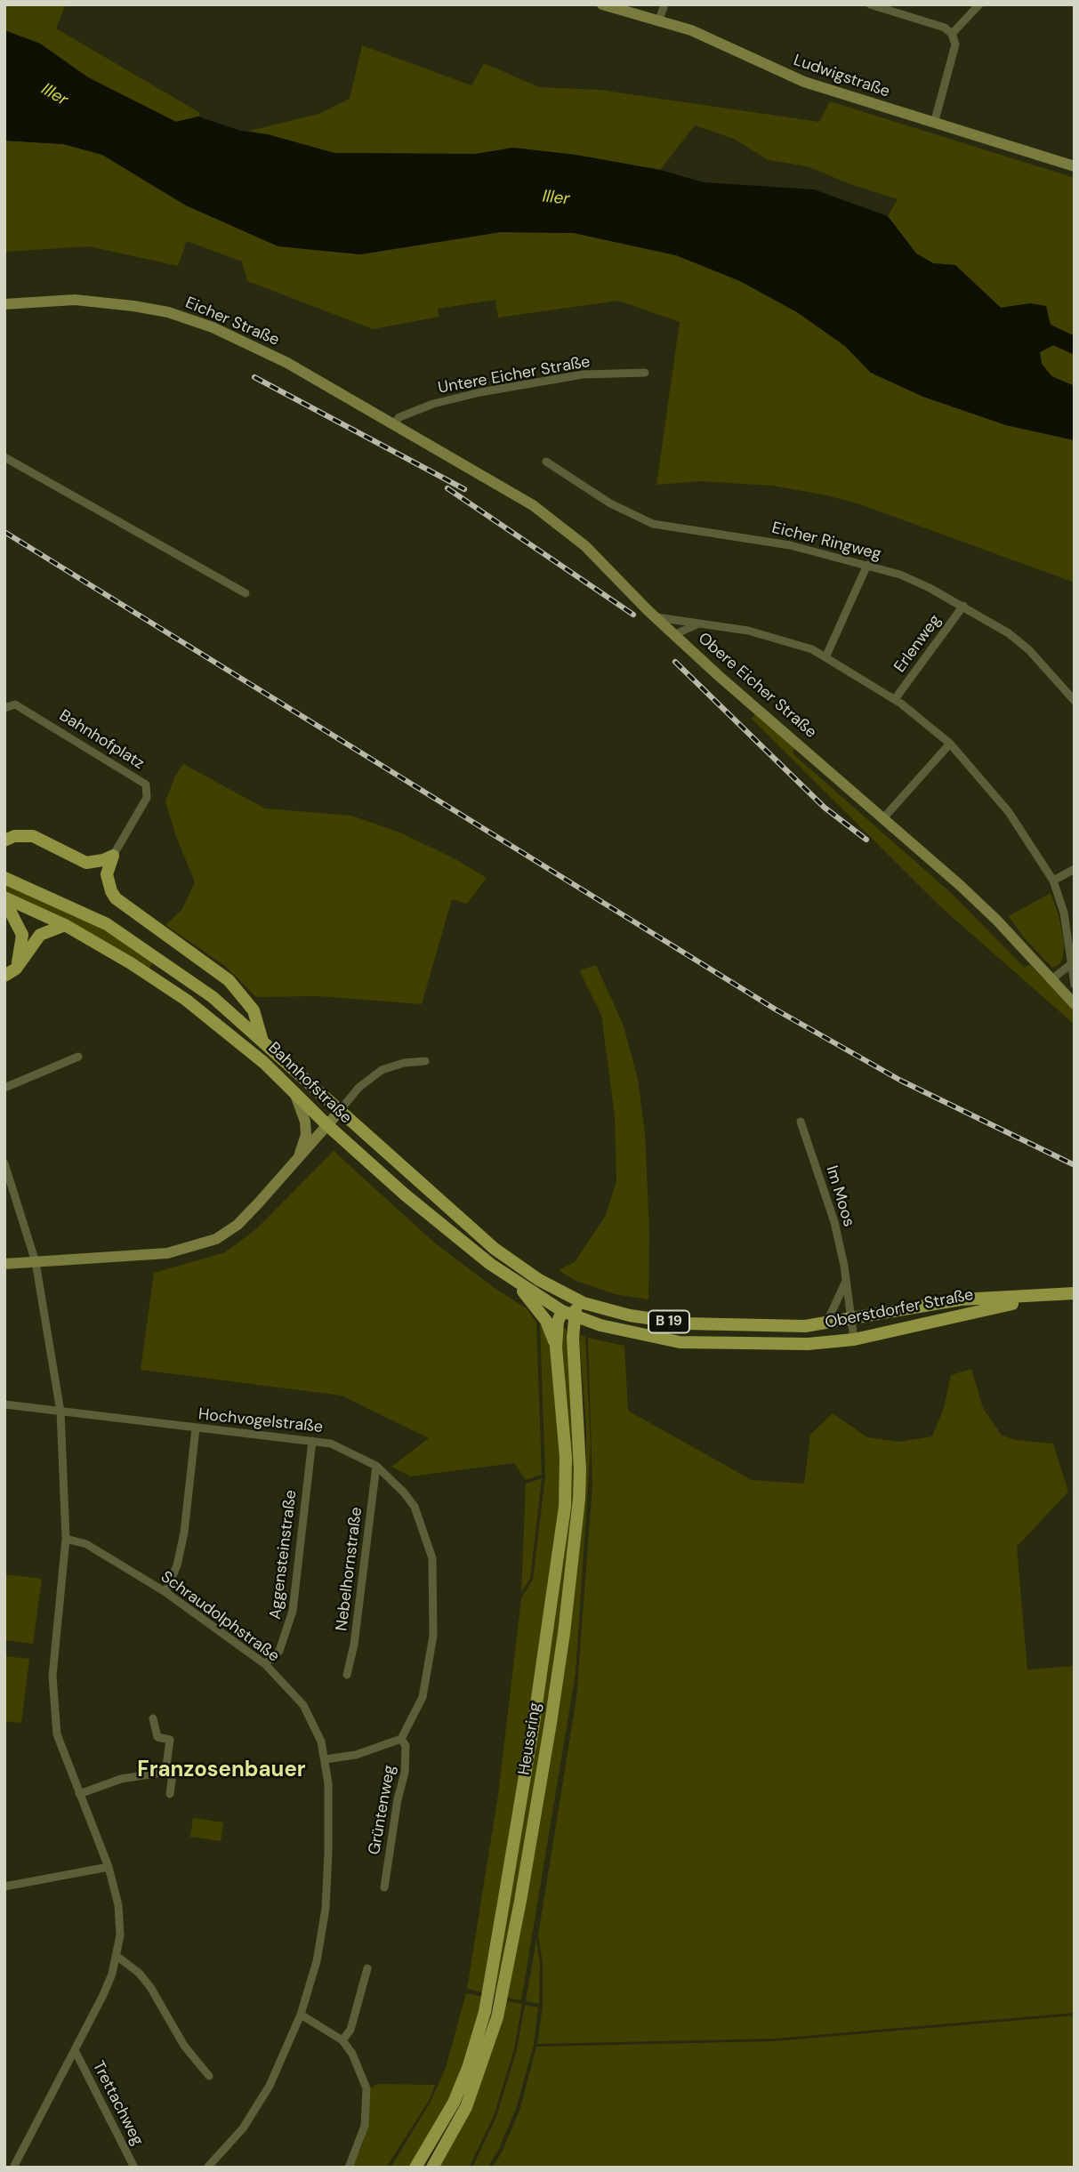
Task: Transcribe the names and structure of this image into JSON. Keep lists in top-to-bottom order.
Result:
{
  "streets": {
    "main road": [
      "Bahnhofstraße",
      "Oberstdorfer Straße",
      "B 19",
      "Heussring"
    ],
    "street": [
      "Ludwigstraße",
      "Eicher Straße",
      "Untere Eicher Straße",
      "Eicher Ringweg",
      "Erlenweg",
      "Obere Eicher Straße",
      "Bahnhofplatz",
      "Im Moos",
      "Hochvogelstraße",
      "Aggensteinstraße",
      "Nebelhornstraße",
      "Schraudolphstraße",
      "Grüntenweg",
      "Trettachweg"
    ]
  },
  "crossings": [
    ["Eicher Straße", "Untere Eicher Straße"],
    ["Eicher Straße", "Obere Eicher Straße"],
    ["Untere Eicher Straße", "Obere Eicher Straße"],
    ["Eicher Ringweg", "Erlenweg"],
    ["Bahnhofstraße", "Oberstdorfer Straße"],
    ["Bahnhofstraße", "Heussring"],
    ["Im Moos", "Oberstdorfer Straße"],
    ["Oberstdorfer Straße", "Heussring"],
    ["Hochvogelstraße", "Aggensteinstraße"],
    ["Hochvogelstraße", "Nebelhornstraße"],
    ["Hochvogelstraße", "Grüntenweg"],
    ["Aggensteinstraße", "Schraudolphstraße"]
  ],
  "districts": ["Franzosenbauer"],
  "water": ["Iller"]
}
